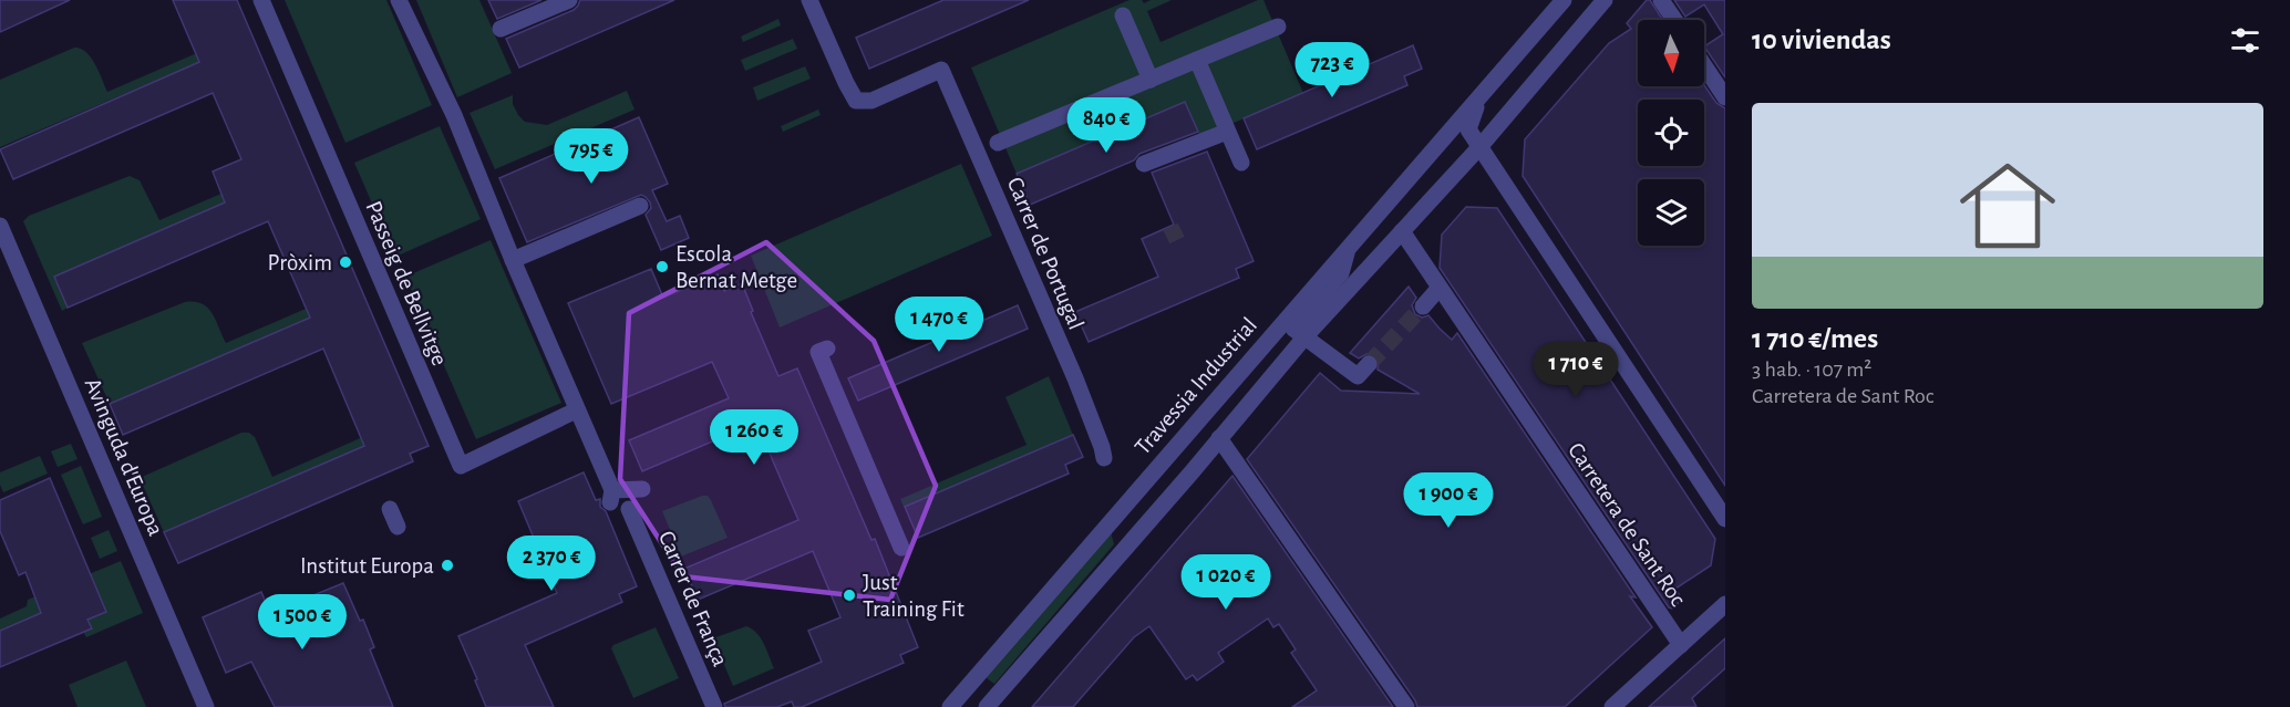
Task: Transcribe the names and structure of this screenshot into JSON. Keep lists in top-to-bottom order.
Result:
{
  "streets": {
    "street": [
      "Carrer de Portugal",
      "Passeig de Bellvitge",
      "Travessia Industrial",
      "Avinguda d'Europa",
      "Carretera de Sant Roc",
      "Carrer de França"
    ]
  },
  "places": [
    "Pròxim",
    "Escola Bernat Metge",
    "Institut Europa",
    "Just Training Fit"
  ],
  "north": "bottom",
  "page": {
    "heading": "10 viviendas",
    "price": [
      "723 €",
      "840 €",
      "795 €",
      "1 470 €",
      "1 710 €",
      "1 260 €",
      "1 900 €",
      "2 370 €",
      "1 020 €",
      "1 500 €"
    ],
    "list": [
      {
        "name": "1 710 €/mes",
        "note": "3 hab. · 107 m² · Carretera de Sant Roc"
      }
    ]
  }
}
